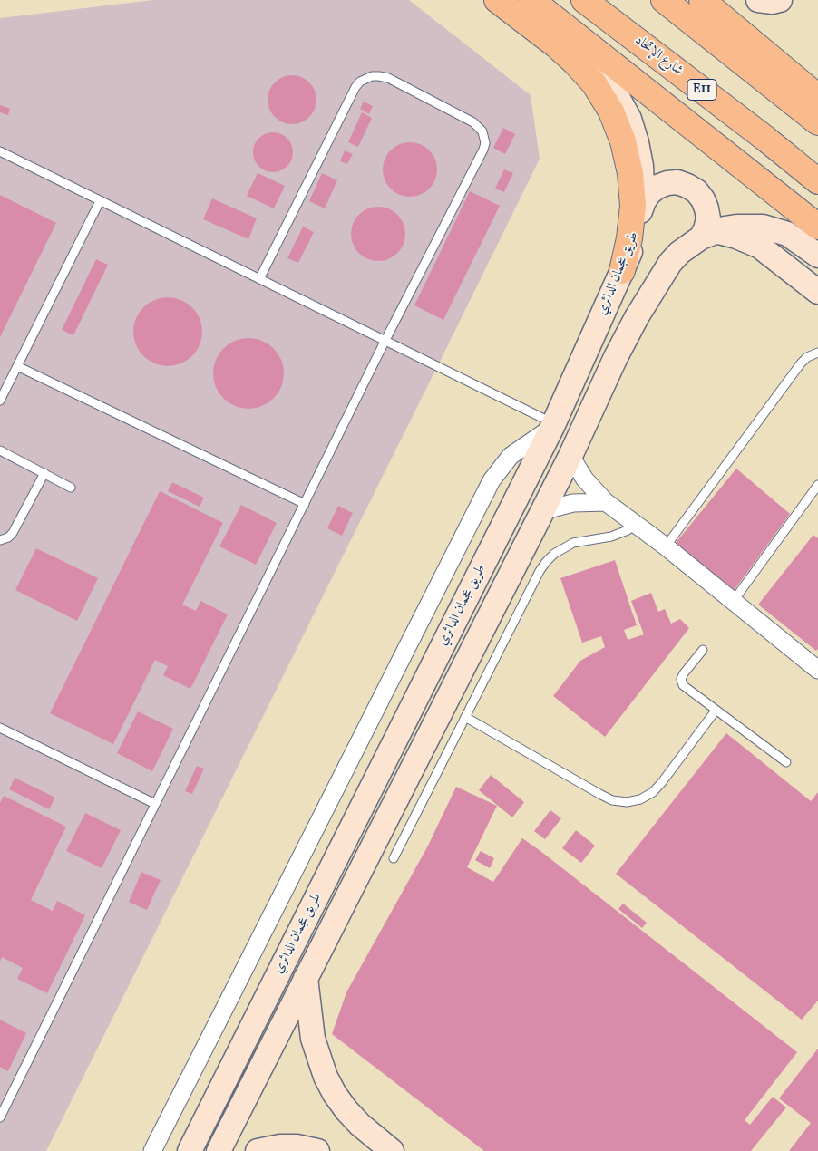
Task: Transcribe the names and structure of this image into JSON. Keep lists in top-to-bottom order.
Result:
{
  "streets": {
    "main road": ["شارع الإتحاد", "E11", "طريق عجمان الدائري"]
  }
}
